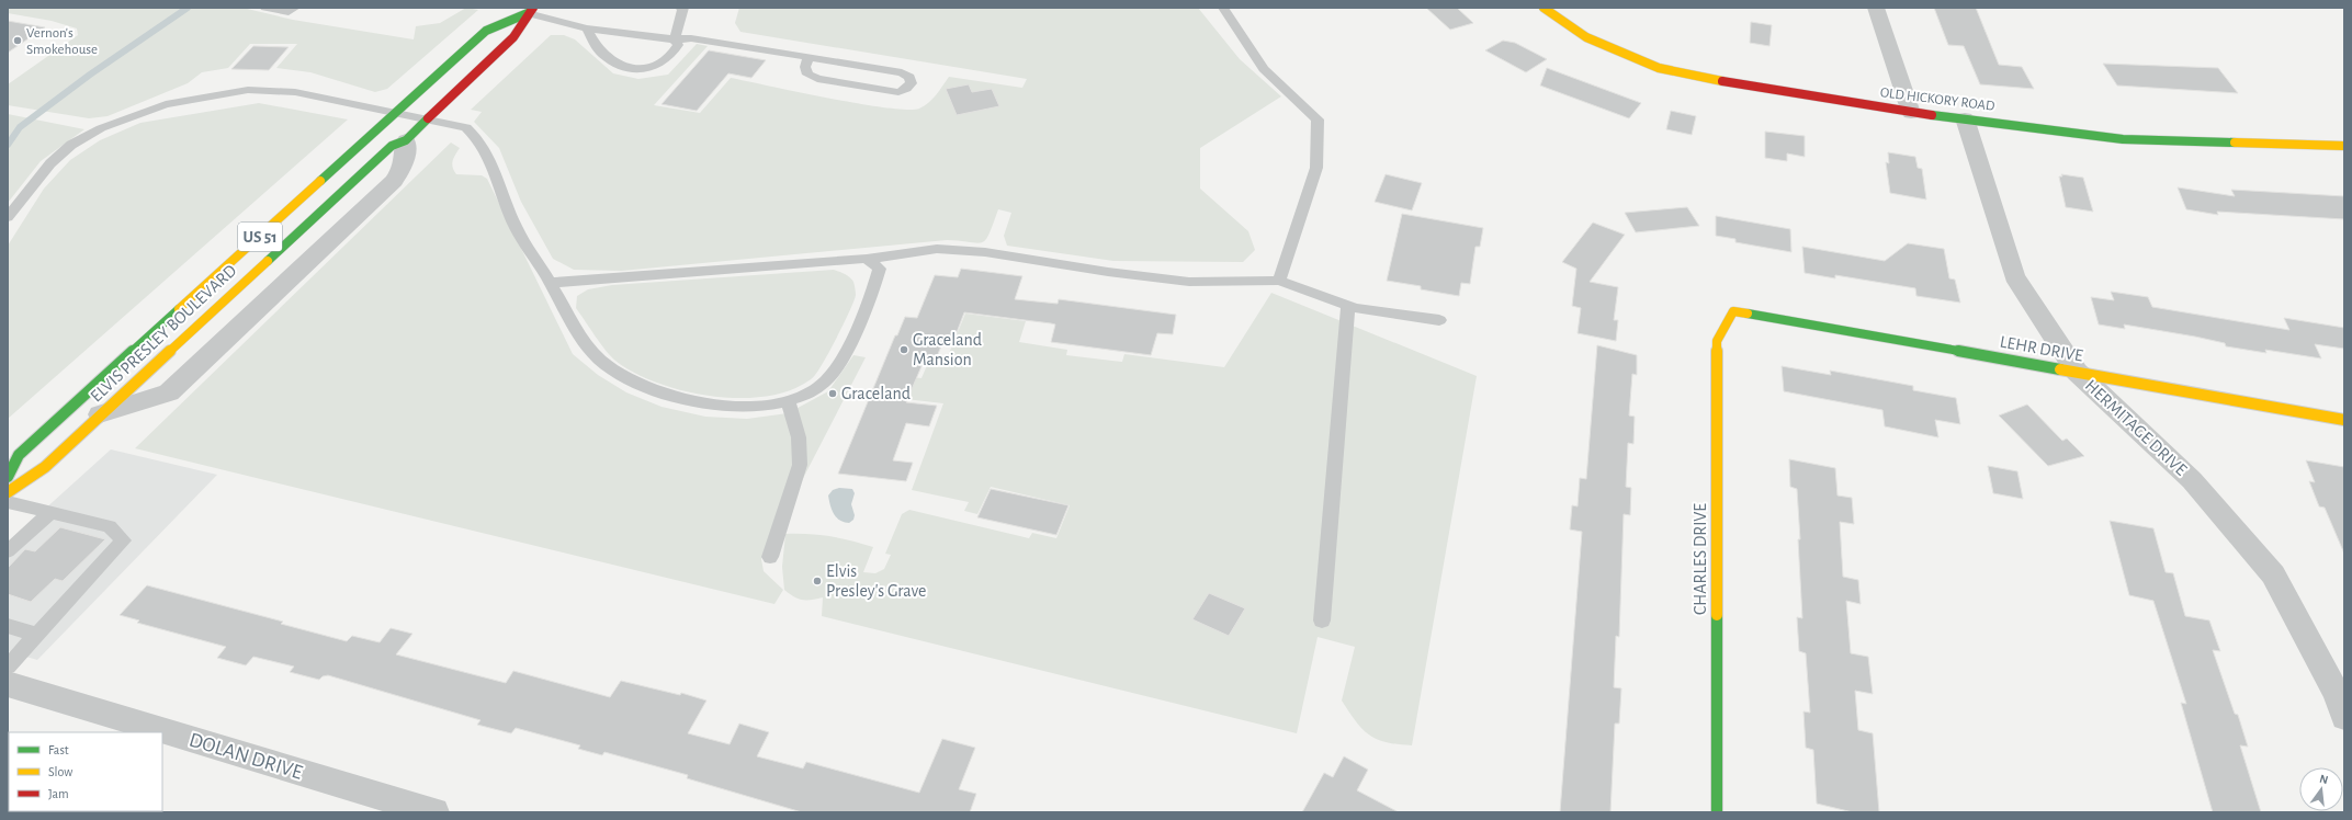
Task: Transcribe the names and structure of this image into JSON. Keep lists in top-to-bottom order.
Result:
{
  "streets": {
    "street": [
      "OLD HICKORY ROAD",
      "US 51",
      "ELVIS PRESLEY BOULEVARD",
      "LEHR DRIVE",
      "HERMITAGE DRIVE",
      "CHARLES DRIVE",
      "DOLAN DRIVE"
    ]
  },
  "crossings": [
    ["OLD HICKORY ROAD", "HERMITAGE DRIVE"],
    ["LEHR DRIVE", "HERMITAGE DRIVE"],
    ["LEHR DRIVE", "CHARLES DRIVE"]
  ],
  "places": [
    "Vernon's Smokehouse",
    "Graceland Mansion",
    "Graceland",
    "Elvis Presley's Grave"
  ],
  "legend": ["Fast", "Slow", "Jam"],
  "north": "top"
}
